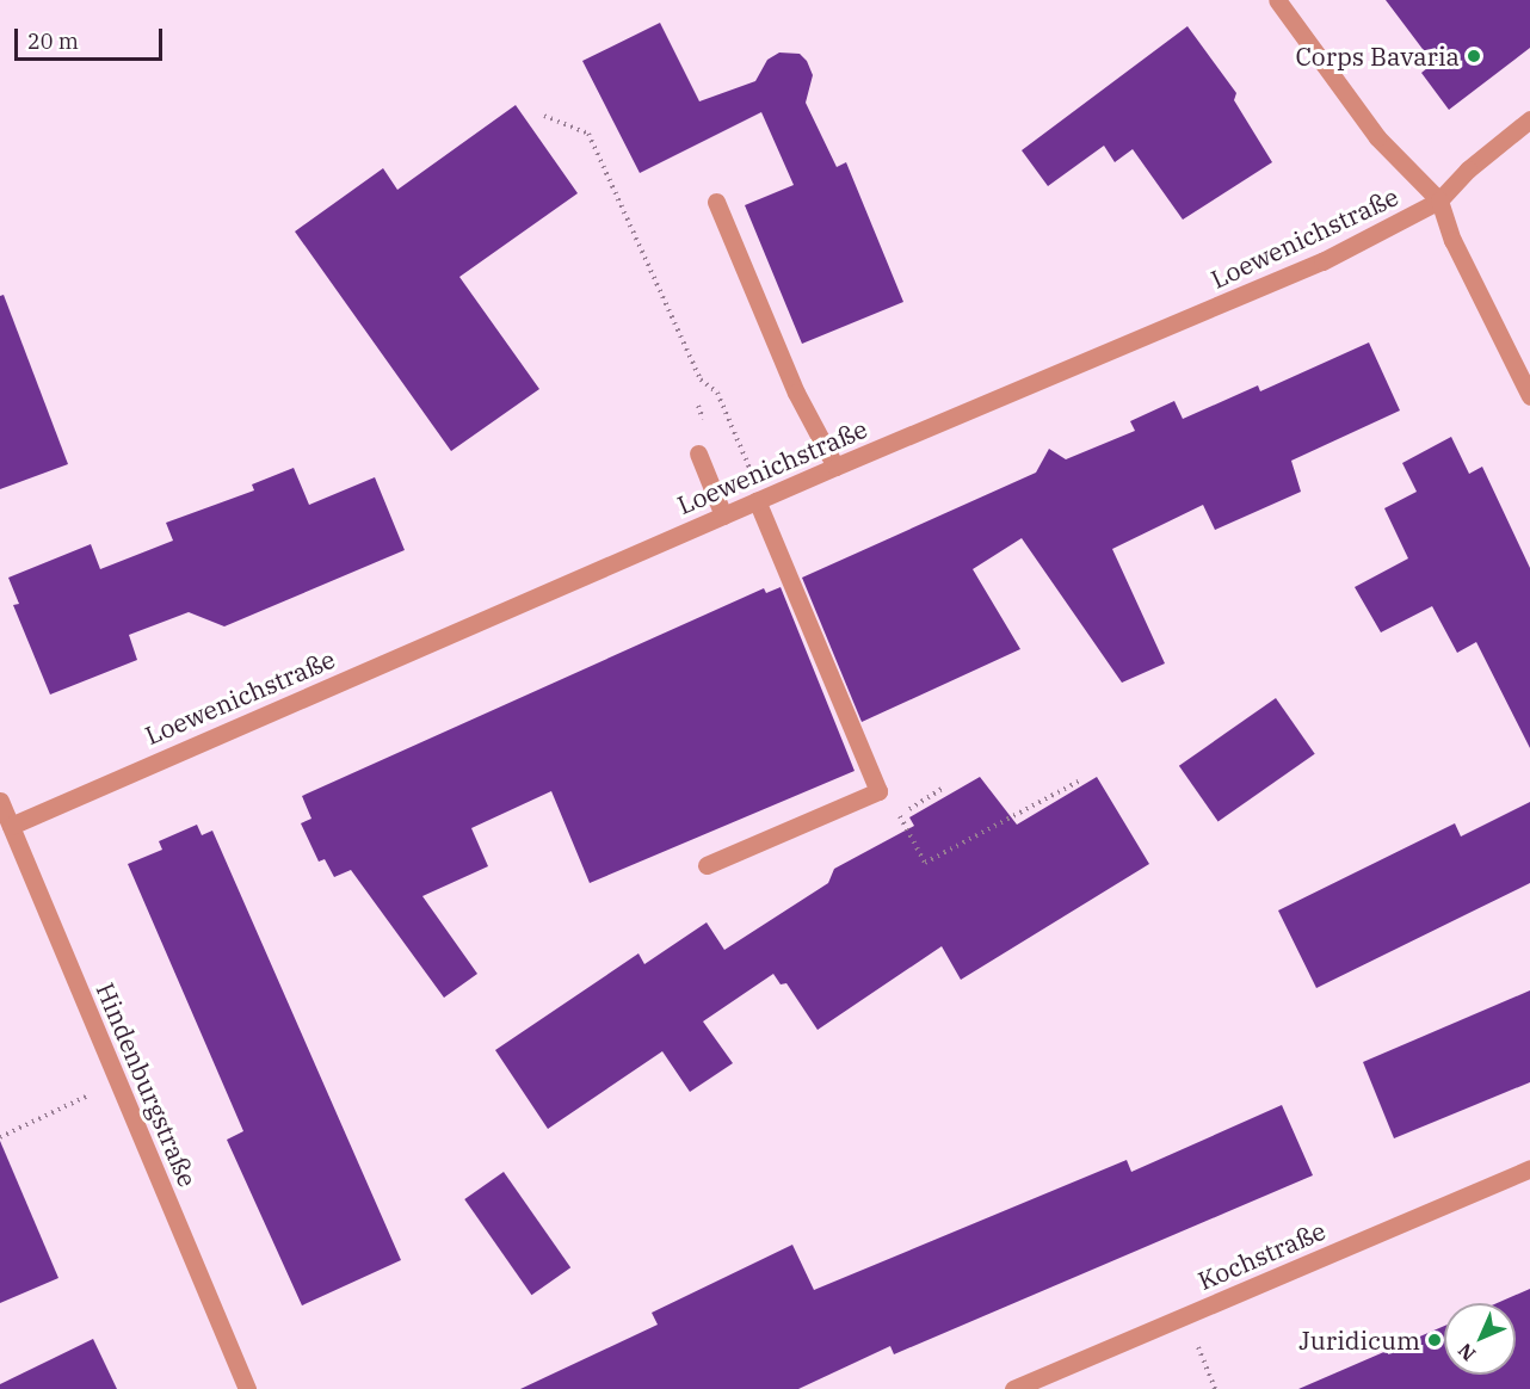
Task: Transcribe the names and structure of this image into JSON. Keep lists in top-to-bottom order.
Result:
{
  "streets": {
    "street": ["Loewenichstraße", "Hindenburgstraße", "Kochstraße"]
  },
  "crossings": [
    ["Loewenichstraße", "Hindenburgstraße"]
  ],
  "places": ["Corps Bavaria", "Juridicum"],
  "scale_bar": "20 m",
  "north": "bottom left"
}
